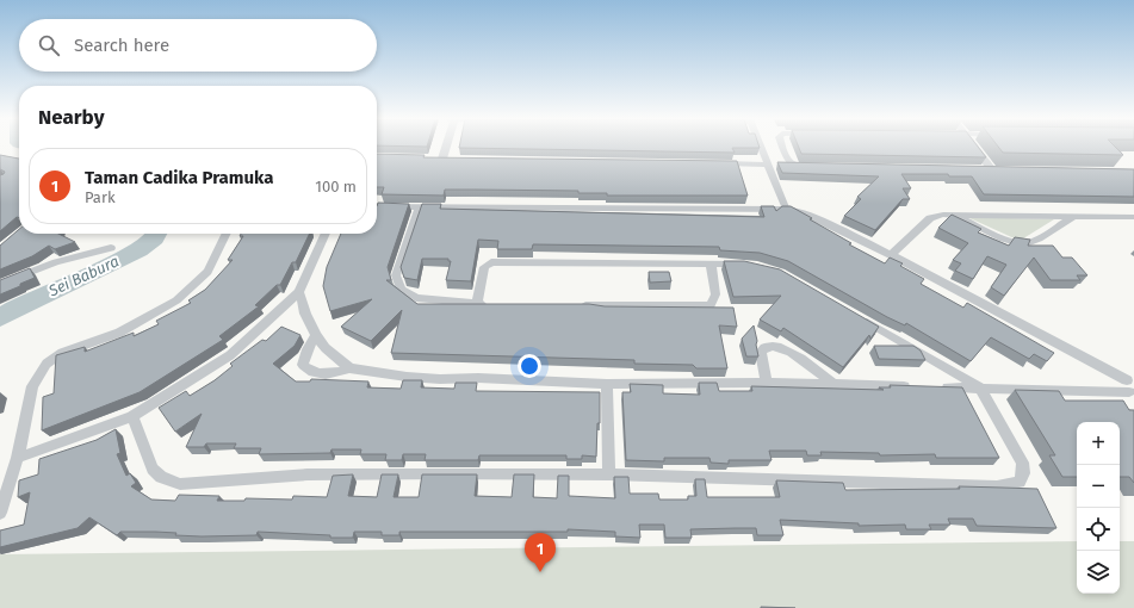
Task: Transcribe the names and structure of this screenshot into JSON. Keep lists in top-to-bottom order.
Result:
{
  "water": ["Sei Babura"],
  "page": {
    "search": "Search here",
    "heading": "Nearby",
    "list": [
      {
        "mark": "1",
        "name": "Taman Cadika Pramuka",
        "note": "Park",
        "value": "100 m"
      }
    ],
    "map_buttons": ["+", "−"],
    "pins": "1"
  }
}
